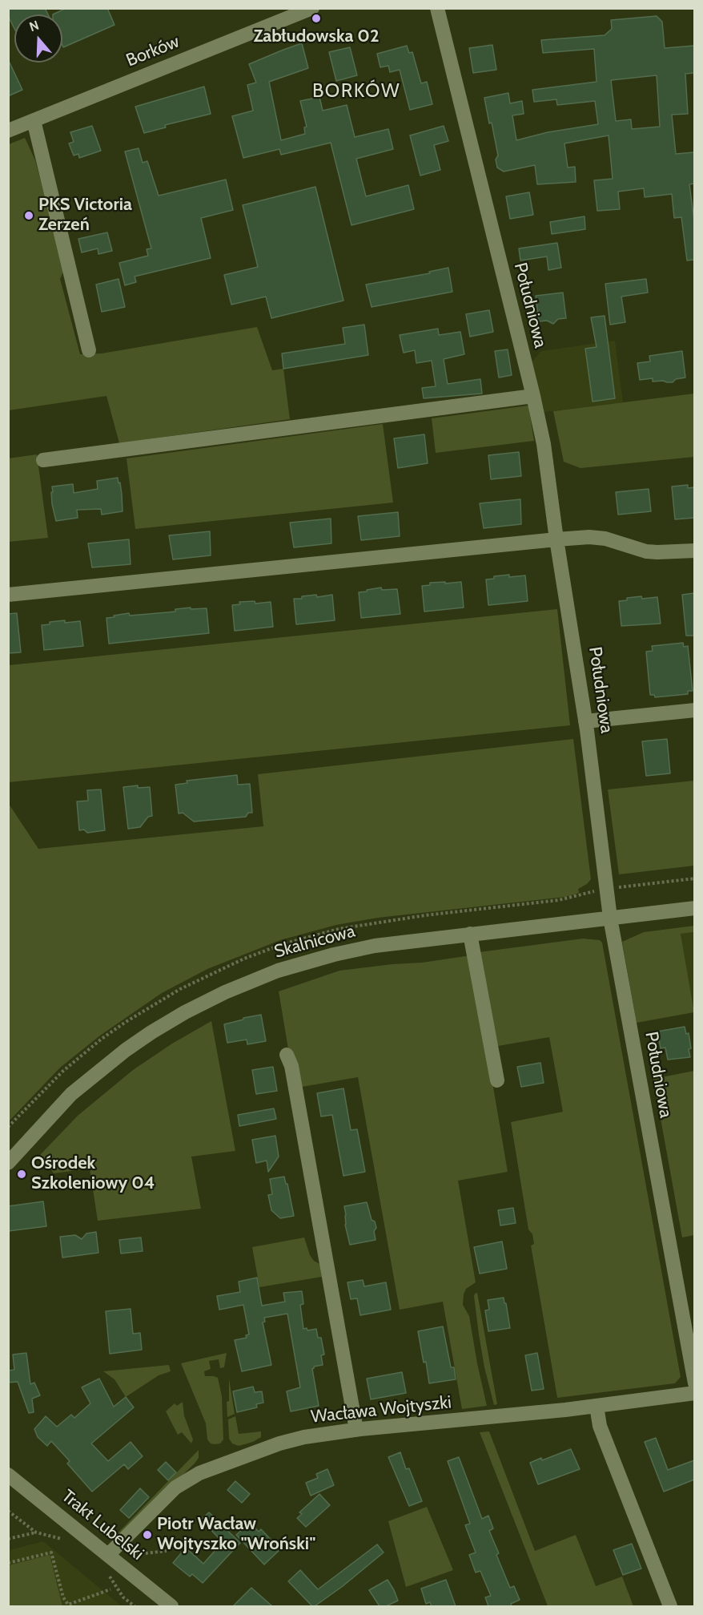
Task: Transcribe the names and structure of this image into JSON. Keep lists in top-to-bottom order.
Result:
{
  "streets": {
    "street": [
      "Borków",
      "Południowa",
      "Skalnicowa",
      "Wacława Wojtyszki",
      "Trakt Lubelski"
    ]
  },
  "crossings": [
    ["Południowa", "Skalnicowa"],
    ["Wacława Wojtyszki", "Trakt Lubelski"]
  ],
  "districts": ["BORKÓW"],
  "places": [
    "Zabłudowska 02",
    "PKS Victoria Zerzeń",
    "Ośrodek Szkoleniowy 04",
    "Piotr Wacław Wojtyszko \"Wroński\""
  ],
  "north": "top"
}
